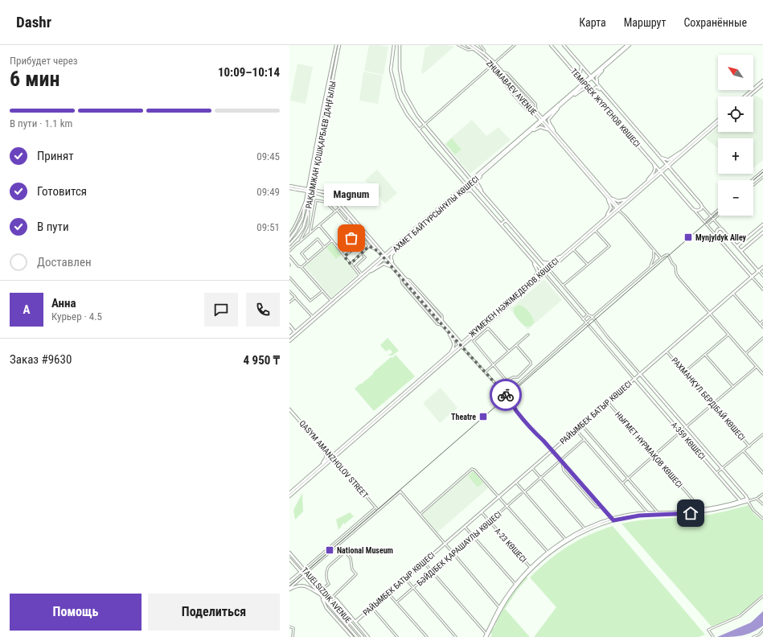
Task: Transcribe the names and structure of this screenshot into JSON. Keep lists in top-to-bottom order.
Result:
{
  "streets": {
    "street": [
      "ZHUMABAEV AVENUE",
      "ТЕМІРБЕК ЖҮРГЕНОВ КӨШЕСІ",
      "РАҚЫМЖАН ҚОШҚАРБАЕВ ДАҢҒЫЛЫ",
      "АХМЕТ БАЙТҰРСЫНҰЛЫ КӨШЕСІ",
      "ЖҰМЕКЕН НӘЖІМЕДЕНОВ КӨШЕСІ",
      "РАХМАНҚҰЛ БЕРДІБАЙ КӨШЕСІ",
      "РАЙЫМБЕК БАТЫР КӨШЕСІ",
      "А-359 КӨШЕСІ",
      "НЫҒМЕТ НҰРМАҚОВ КӨШЕСІ",
      "QASYM AMANZHOLOV STREET",
      "А-23 КӨШЕСІ",
      "БӘЙДІБЕК ҚАРАШАҰЛЫ КӨШЕСІ",
      "TAUELSIZDIK AVENUE"
    ]
  },
  "crossings": [
    ["ТЕМІРБЕК ЖҮРГЕНОВ КӨШЕСІ", "ЖҰМЕКЕН НӘЖІМЕДЕНОВ КӨШЕСІ"],
    ["ТЕМІРБЕК ЖҮРГЕНОВ КӨШЕСІ", "РАЙЫМБЕК БАТЫР КӨШЕСІ"],
    ["ЖҰМЕКЕН НӘЖІМЕДЕНОВ КӨШЕСІ", "QASYM AMANZHOLOV STREET"],
    ["РАХМАНҚҰЛ БЕРДІБАЙ КӨШЕСІ", "РАЙЫМБЕК БАТЫР КӨШЕСІ"],
    ["РАЙЫМБЕК БАТЫР КӨШЕСІ", "А-359 КӨШЕСІ"],
    ["РАЙЫМБЕК БАТЫР КӨШЕСІ", "НЫҒМЕТ НҰРМАҚОВ КӨШЕСІ"],
    ["РАЙЫМБЕК БАТЫР КӨШЕСІ", "А-23 КӨШЕСІ"],
    ["А-23 КӨШЕСІ", "БӘЙДІБЕК ҚАРАШАҰЛЫ КӨШЕСІ"]
  ],
  "places": {
    "transit": ["Mynjyldyk Alley", "Theatre", "National Museum"],
    "other": ["Magnum"]
  },
  "north": "top left",
  "page": {
    "header": "Dashr",
    "nav": ["Карта", "Маршрут", "Сохранённые"],
    "heading": ["6 мин", "Прибудет через", "10:09–10:14"],
    "panel": [
      "Анна",
      "Курьер · 4.5",
      "Заказ #9630",
      "4 950 ₸"
    ],
    "map_buttons": ["+", "−"],
    "bar": "В пути · 1.1 km",
    "list": [
      ["Принят", "09:45"],
      ["Готовится", "09:49"],
      ["В пути", "09:51"],
      "Доставлен"
    ],
    "bubble": "Magnum",
    "round": "А",
    "buttons": ["Помощь", "Поделиться"]
  }
}
